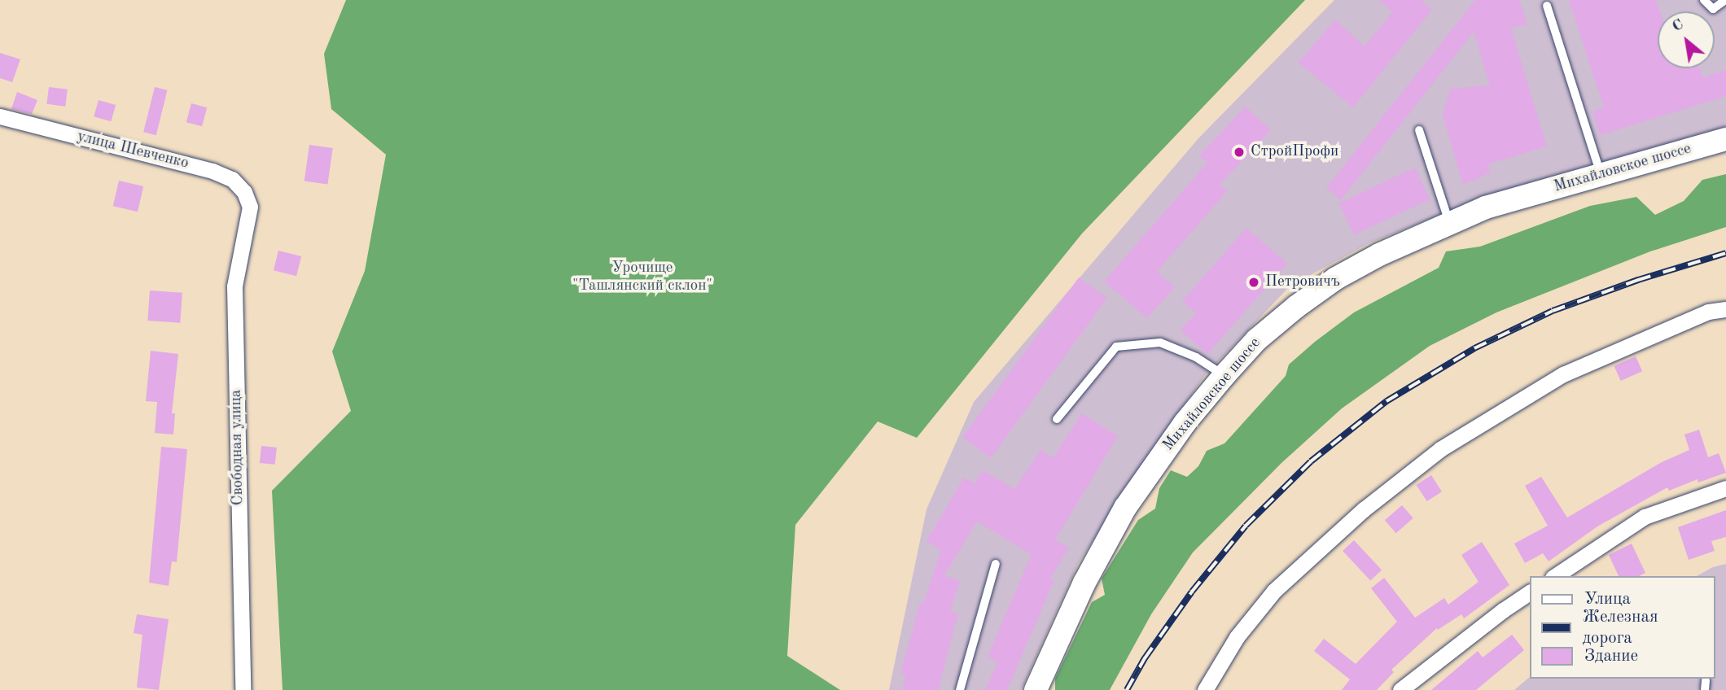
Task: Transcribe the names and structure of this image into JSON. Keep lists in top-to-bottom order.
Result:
{
  "streets": {
    "main road": ["Михайловское шоссе"],
    "street": ["улица Шевченко", "Свободная улица"]
  },
  "crossings": [
    ["улица Шевченко", "Свободная улица"]
  ],
  "parks": ["Урочище \"Ташлянский склон\""],
  "places": ["СтройПрофи", "Петровичъ"],
  "legend": ["Улица", "Железная дорога", "Здание"],
  "north": "top left"
}
